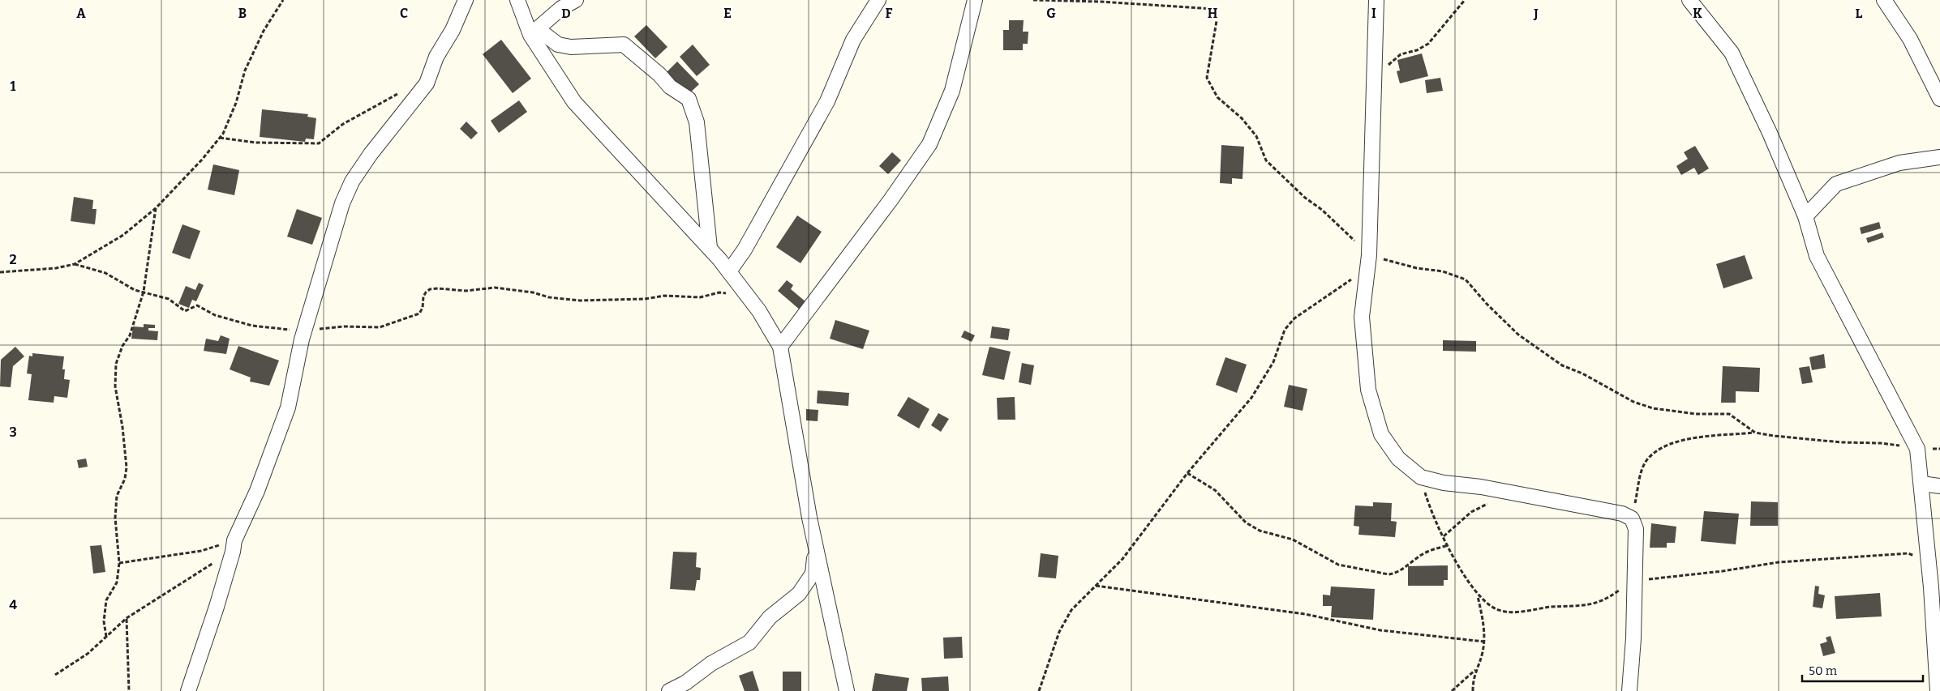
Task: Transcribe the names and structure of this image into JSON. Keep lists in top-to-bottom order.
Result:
{
  "scale_bar": "50 m",
  "grid": {
    "columns": [
      "A",
      "B",
      "C",
      "D",
      "E",
      "F",
      "G",
      "H",
      "I",
      "J",
      "K",
      "L"
    ],
    "rows": [
      "1",
      "2",
      "3",
      "4"
    ]
  }
}
